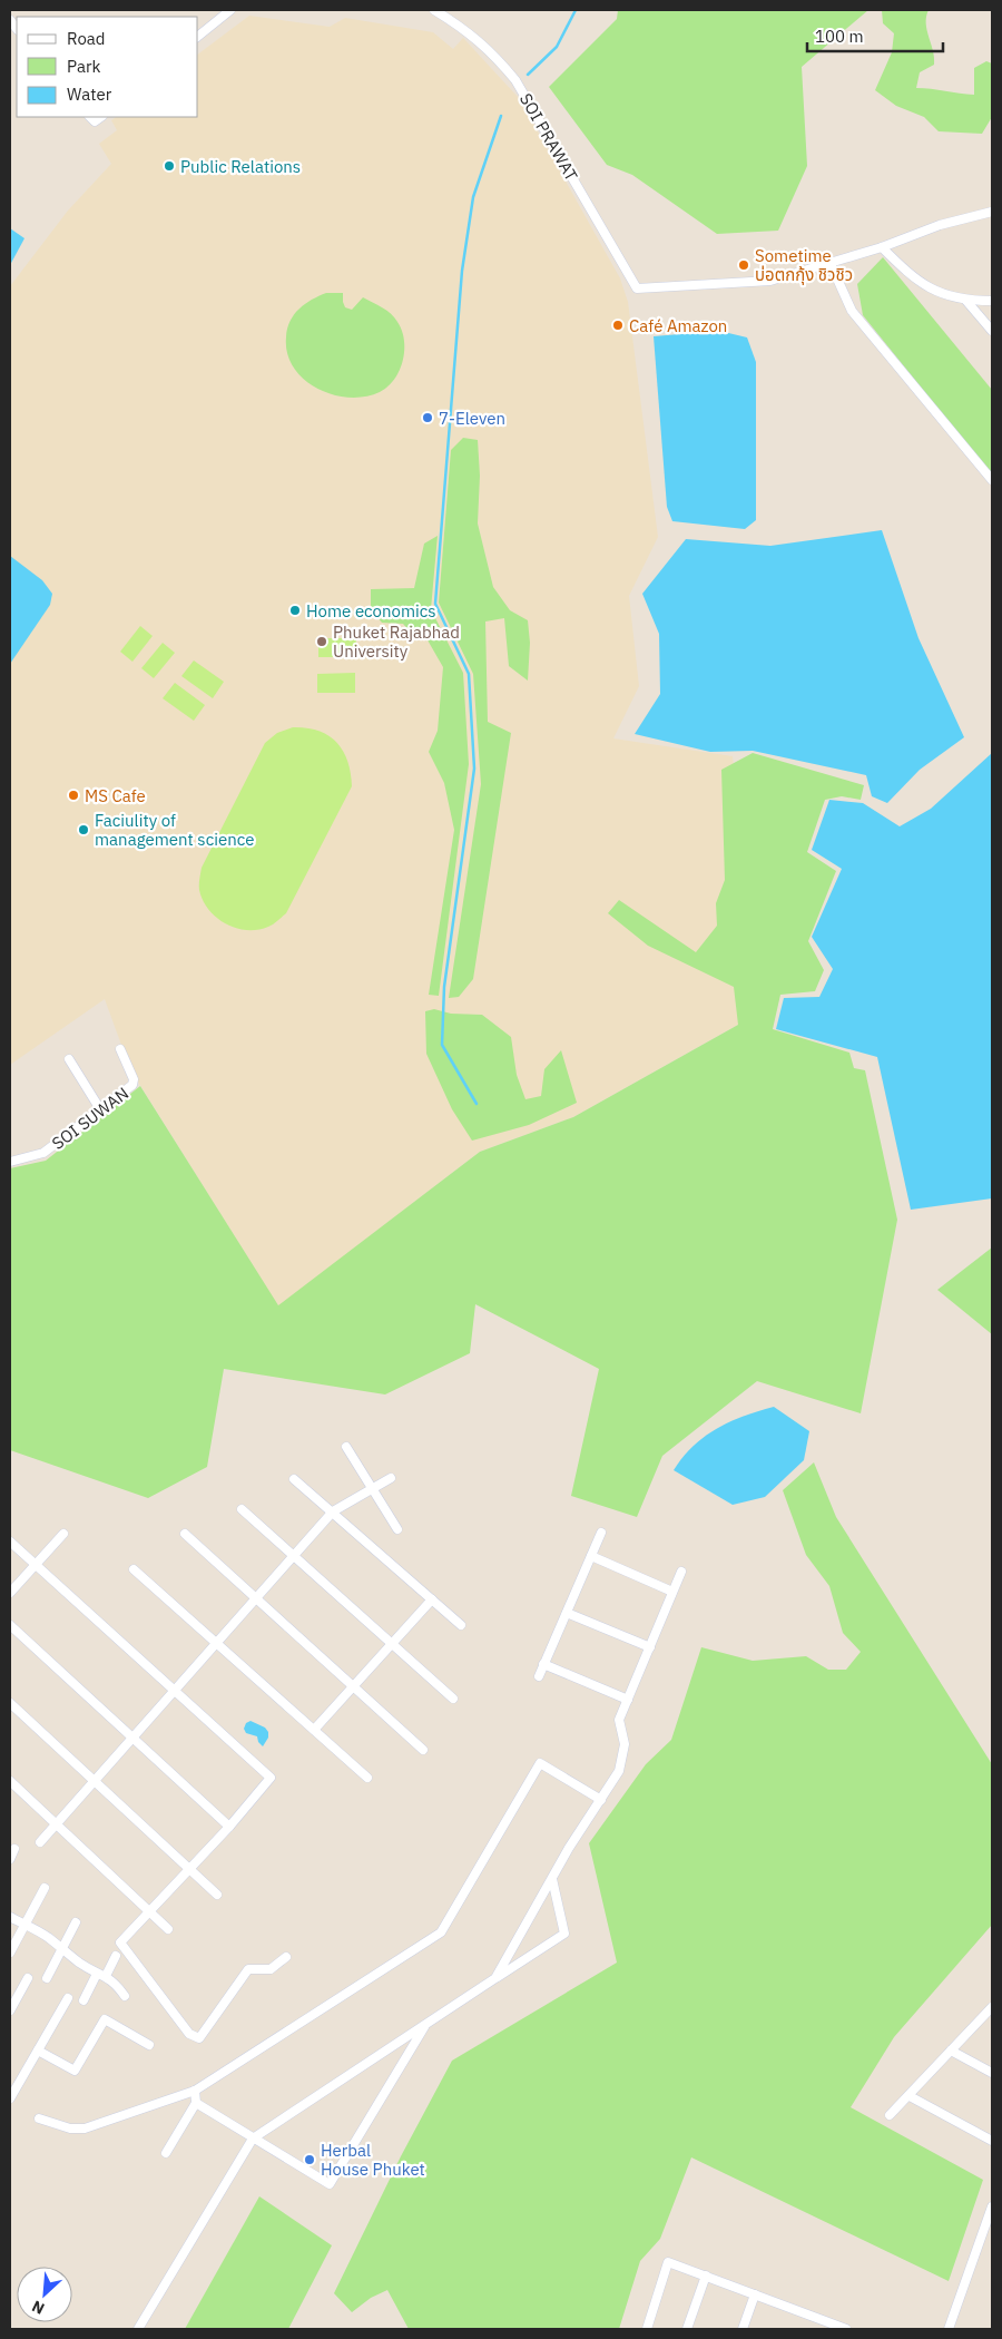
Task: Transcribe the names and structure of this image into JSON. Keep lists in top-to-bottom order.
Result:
{
  "streets": {
    "street": ["SOI PRAWAT", "SOI SUWAN"]
  },
  "places": [
    "Public Relations",
    "Sometime บ่อตกกุ้ง ชิวชิว",
    "Café Amazon",
    "7-Eleven",
    "Home economics",
    "Phuket Rajabhad University",
    "MS Cafe",
    "Faciulity of management science",
    "Herbal House Phuket"
  ],
  "legend": ["Road", "Park", "Water"],
  "scale_bar": "100 m",
  "north": "bottom left"
}
